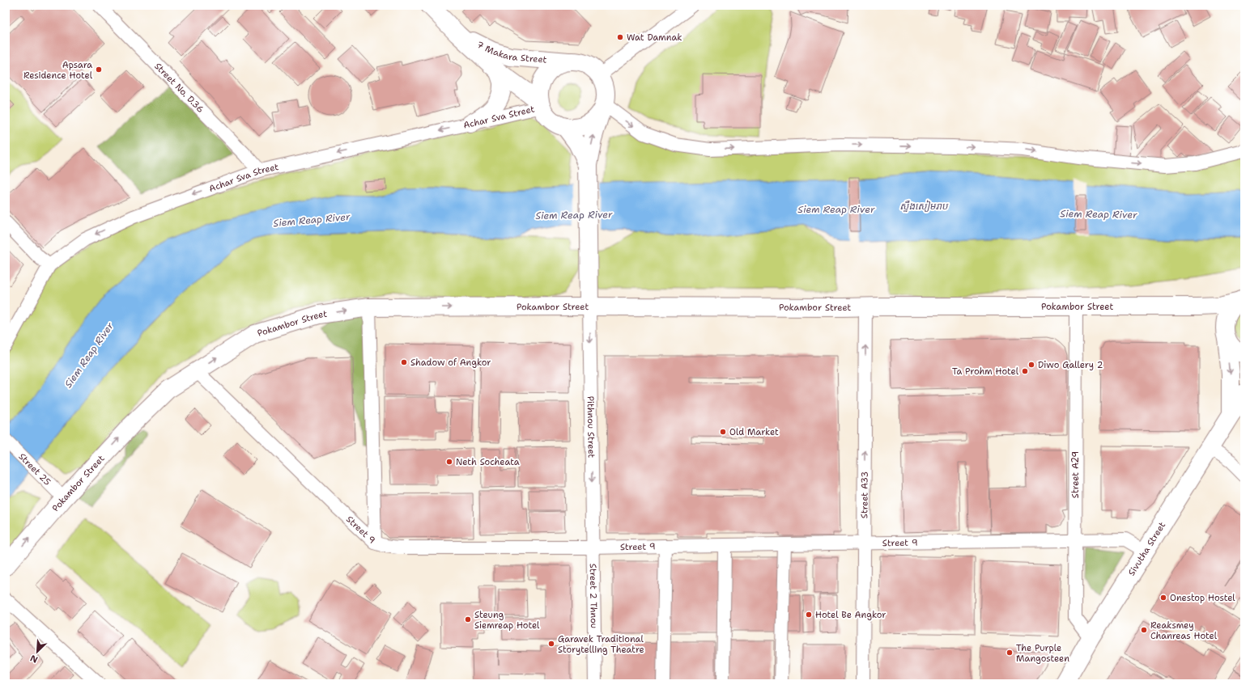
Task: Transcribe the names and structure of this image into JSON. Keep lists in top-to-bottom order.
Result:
{
  "streets": {
    "main road": ["7 Makara Street", "Pokambor Street", "Sivutha Street"],
    "street": [
      "Street No. D.36",
      "Achar Sva Street",
      "Pithnou Street",
      "Street 25",
      "Street A29",
      "Street A33",
      "Street 9",
      "Street 2 Thnou"
    ]
  },
  "crossings": [
    ["7 Makara Street", "Achar Sva Street"],
    ["Street No. D.36", "Achar Sva Street"],
    ["Pokambor Street", "Pithnou Street"],
    ["Pokambor Street", "Street 25"],
    ["Pokambor Street", "Street A29"],
    ["Pokambor Street", "Street A33"],
    ["Pokambor Street", "Street 9"],
    ["Pithnou Street", "Street 9"],
    ["Pithnou Street", "Street 2 Thnou"],
    ["Street A29", "Street 9"],
    ["Street A29", "Sivutha Street"],
    ["Street A33", "Street 9"],
    ["Street 9", "Sivutha Street"],
    ["Street 9", "Street 2 Thnou"]
  ],
  "one_way": [
    "Achar Sva Street",
    "Pokambor Street",
    "Pithnou Street",
    "Street A33"
  ],
  "water": ["ស្ទឹងសៀមរាប", "Siem Reap River"],
  "places": [
    "Wat Damnak",
    "Apsara Residence Hotel",
    "Shadow of Angkor",
    "Diwo Gallery 2",
    "Ta Prohm Hotel",
    "Old Market",
    "Neth Socheata",
    "Onestop Hostel",
    "Hotel Be Angkor",
    "Steung Siemreap Hotel",
    "Reaksmey Chanreas Hotel",
    "Garavek Traditional Storytelling Theatre",
    "The Purple Mangosteen"
  ],
  "north": "bottom left"
}
